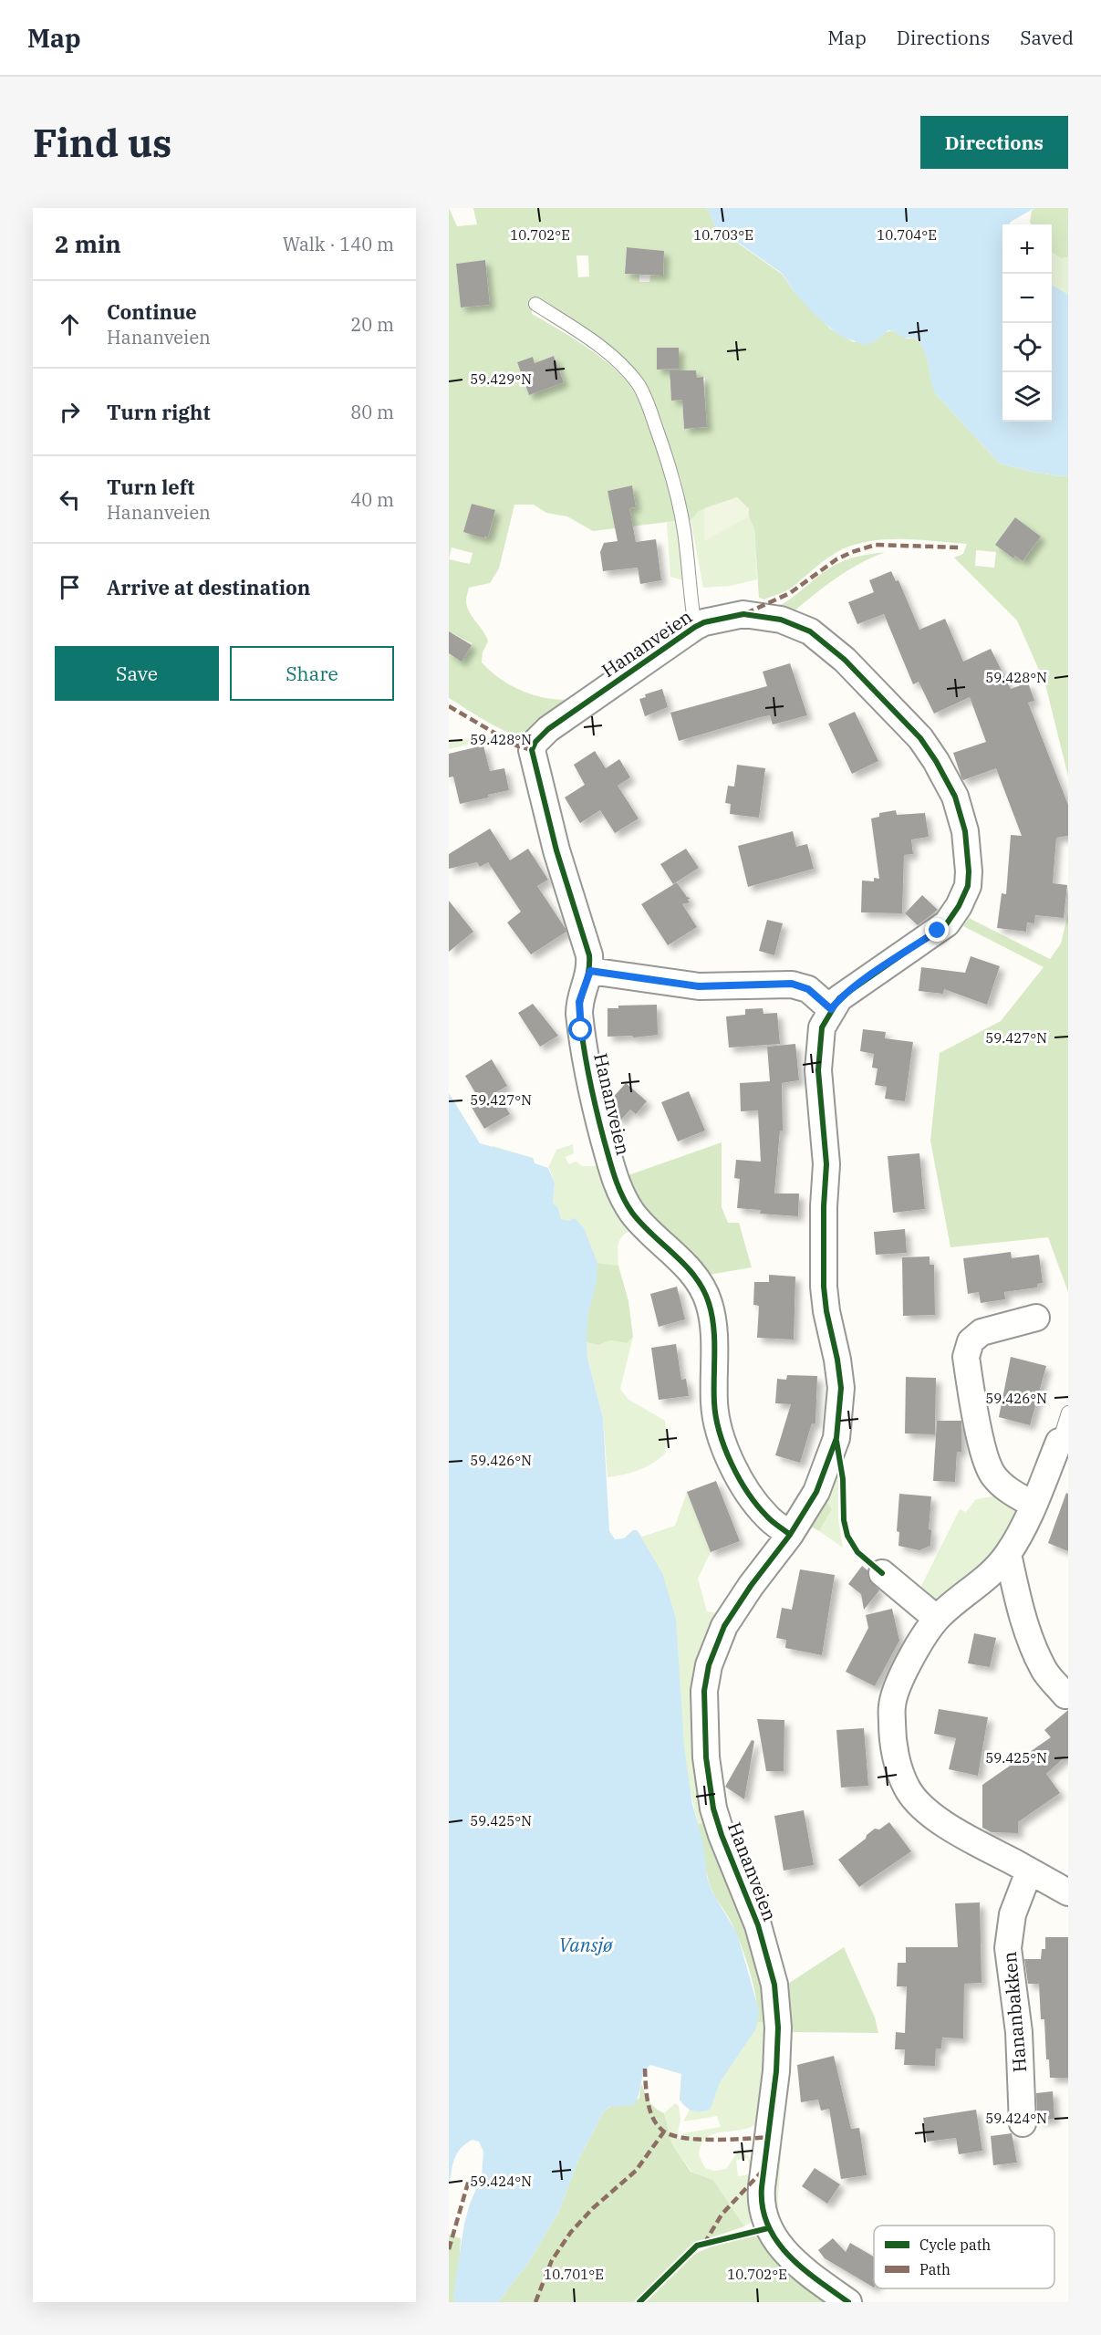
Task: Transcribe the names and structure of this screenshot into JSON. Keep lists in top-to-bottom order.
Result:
{
  "streets": {
    "street": ["Hananveien", "Hananbakken"]
  },
  "water": ["Vansjø"],
  "legend": ["Cycle path", "Path"],
  "page": {
    "header": "Map",
    "nav": ["Map", "Directions", "Saved"],
    "buttons": [
      "Directions",
      ["Save", "Share"]
    ],
    "title": "Find us",
    "heading": ["2 min", "Walk · 140 m"],
    "map_buttons": ["+", "−"],
    "list": [
      ["Continue", "Hananveien", "20 m"],
      ["Turn right", "80 m"],
      ["Turn left", "Hananveien", "40 m"],
      "Arrive at destination"
    ]
  },
  "coordinates": [
    "10.702°E",
    "10.703°E",
    "10.704°E",
    "59.429°N",
    "59.428°N",
    "59.427°N",
    "59.426°N",
    "59.425°N",
    "59.424°N",
    "10.701°E"
  ]
}
